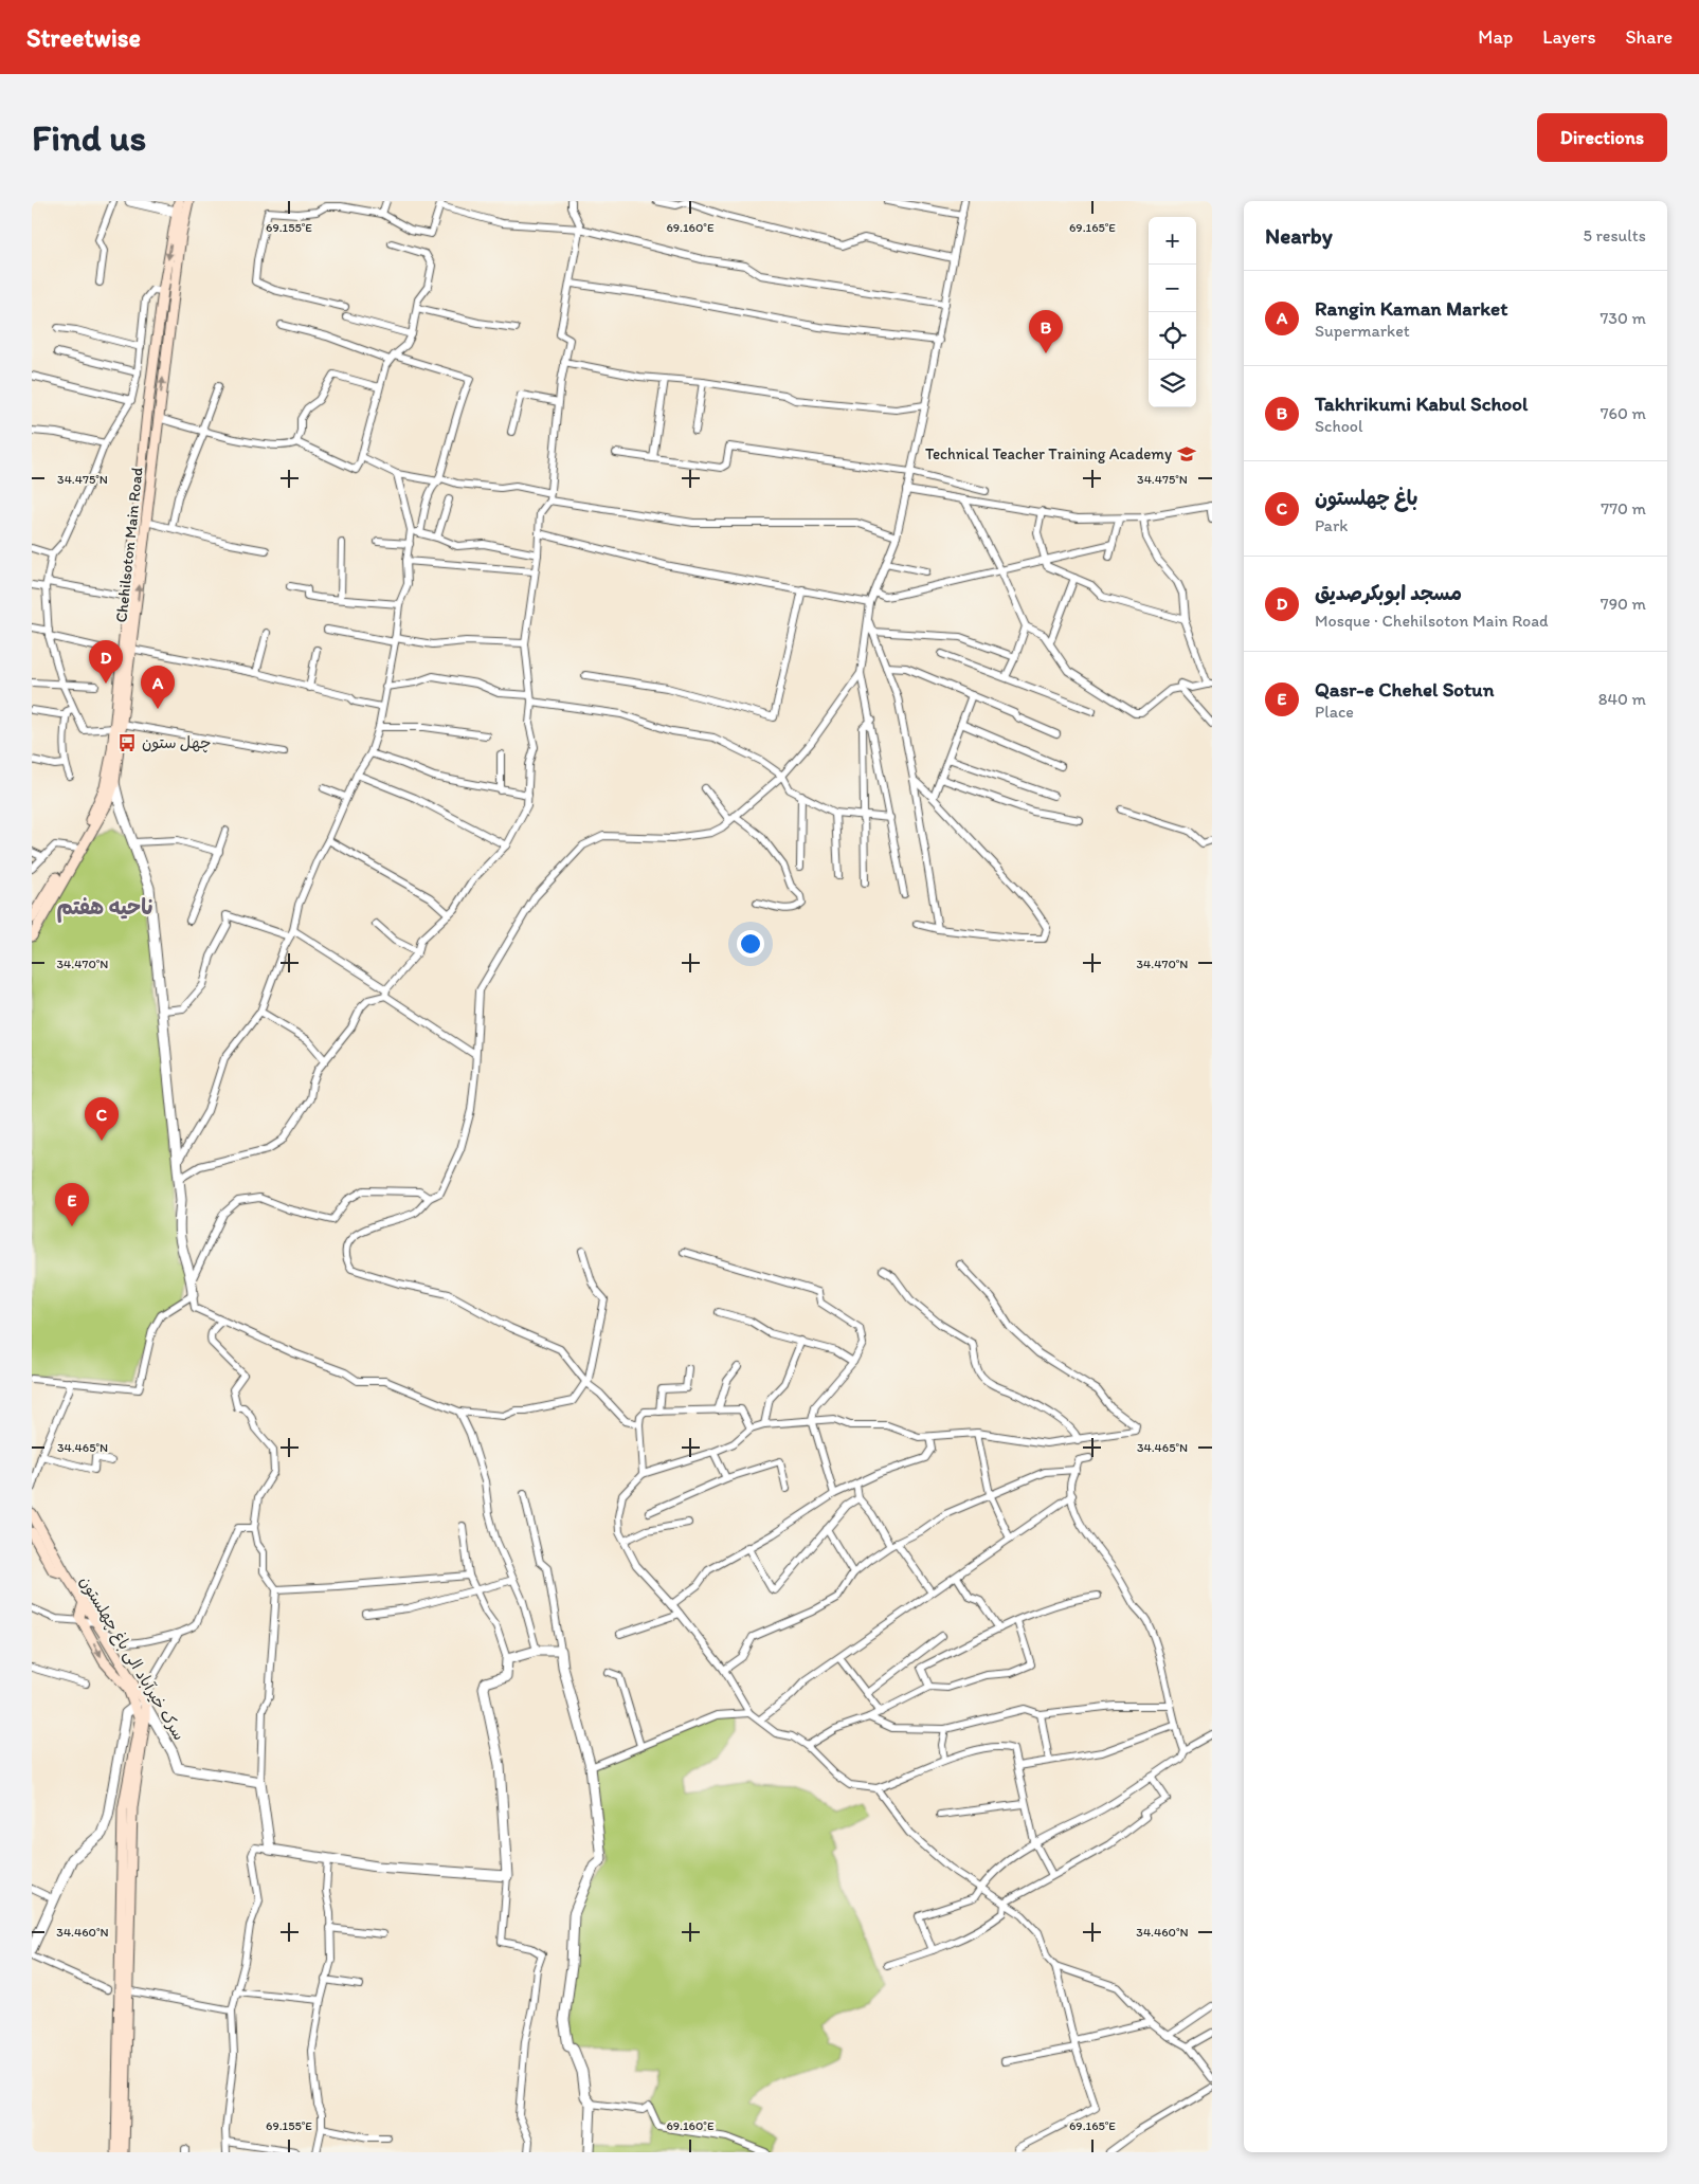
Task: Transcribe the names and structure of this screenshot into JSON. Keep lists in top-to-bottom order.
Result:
{
  "streets": {
    "main road": ["Chehilsoton Main Road", "سرک خیرآباد الی باغ چهلستون"]
  },
  "districts": ["ناحیه هفتم"],
  "places": {
    "school or university": ["Technical Teacher Training Academy"],
    "bus stop": ["چهل ستون"]
  },
  "page": {
    "header": "Streetwise",
    "nav": ["Map", "Layers", "Share"],
    "buttons": "Directions",
    "title": "Find us",
    "heading": ["Nearby", "5 results"],
    "map_buttons": ["+", "−"],
    "list": [
      {
        "mark": "A",
        "name": "Rangin Kaman Market",
        "note": "Supermarket",
        "value": "730 m"
      },
      {
        "mark": "B",
        "name": "Takhrikumi Kabul School",
        "note": "School",
        "value": "760 m"
      },
      {
        "mark": "C",
        "name": "باغ چهلستون",
        "note": "Park",
        "value": "770 m"
      },
      {
        "mark": "D",
        "name": "مسجد ابوبکرصدیق",
        "note": "Mosque · Chehilsoton Main Road",
        "value": "790 m"
      },
      {
        "mark": "E",
        "name": "Qasr-e Chehel Sotun",
        "note": "Place",
        "value": "840 m"
      }
    ],
    "pins": [
      "B",
      "D",
      "A",
      "C",
      "E"
    ]
  },
  "coordinates": [
    "69.155°E",
    "69.160°E",
    "69.165°E",
    "34.475°N",
    "34.470°N",
    "34.465°N",
    "34.460°N"
  ]
}
